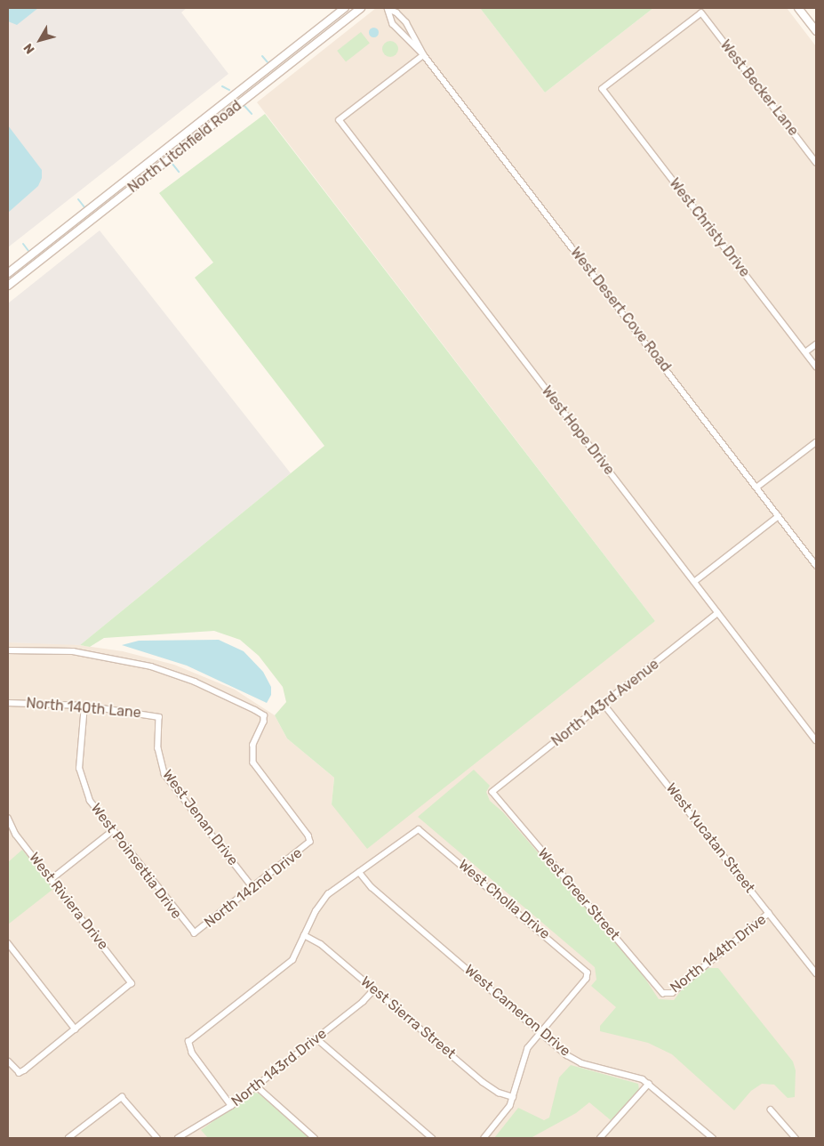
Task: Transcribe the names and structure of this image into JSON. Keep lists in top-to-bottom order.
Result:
{
  "streets": {
    "main road": ["North Litchfield Road"],
    "street": [
      "West Becker Lane",
      "West Christy Drive",
      "West Desert Cove Road",
      "West Hope Drive",
      "North 143rd Avenue",
      "North 140th Lane",
      "West Jenan Drive",
      "West Yucatan Street",
      "West Poinsettia Drive",
      "North 142nd Drive",
      "West Greer Street",
      "West Cholla Drive",
      "West Riviera Drive",
      "North 144th Drive",
      "West Cameron Drive",
      "West Sierra Street",
      "North 143rd Drive"
    ]
  },
  "crossings": [
    ["West Becker Lane", "West Christy Drive"],
    ["West Desert Cove Road", "West Hope Drive"],
    ["West Hope Drive", "North 143rd Avenue"],
    ["North 143rd Avenue", "West Yucatan Street"],
    ["North 143rd Avenue", "West Greer Street"],
    ["North 140th Lane", "West Jenan Drive"],
    ["North 140th Lane", "West Poinsettia Drive"],
    ["West Jenan Drive", "North 142nd Drive"],
    ["West Yucatan Street", "North 144th Drive"],
    ["West Poinsettia Drive", "North 142nd Drive"],
    ["West Greer Street", "North 144th Drive"],
    ["West Cholla Drive", "West Cameron Drive"],
    ["West Sierra Street", "North 143rd Drive"]
  ],
  "north": "bottom left"
}
